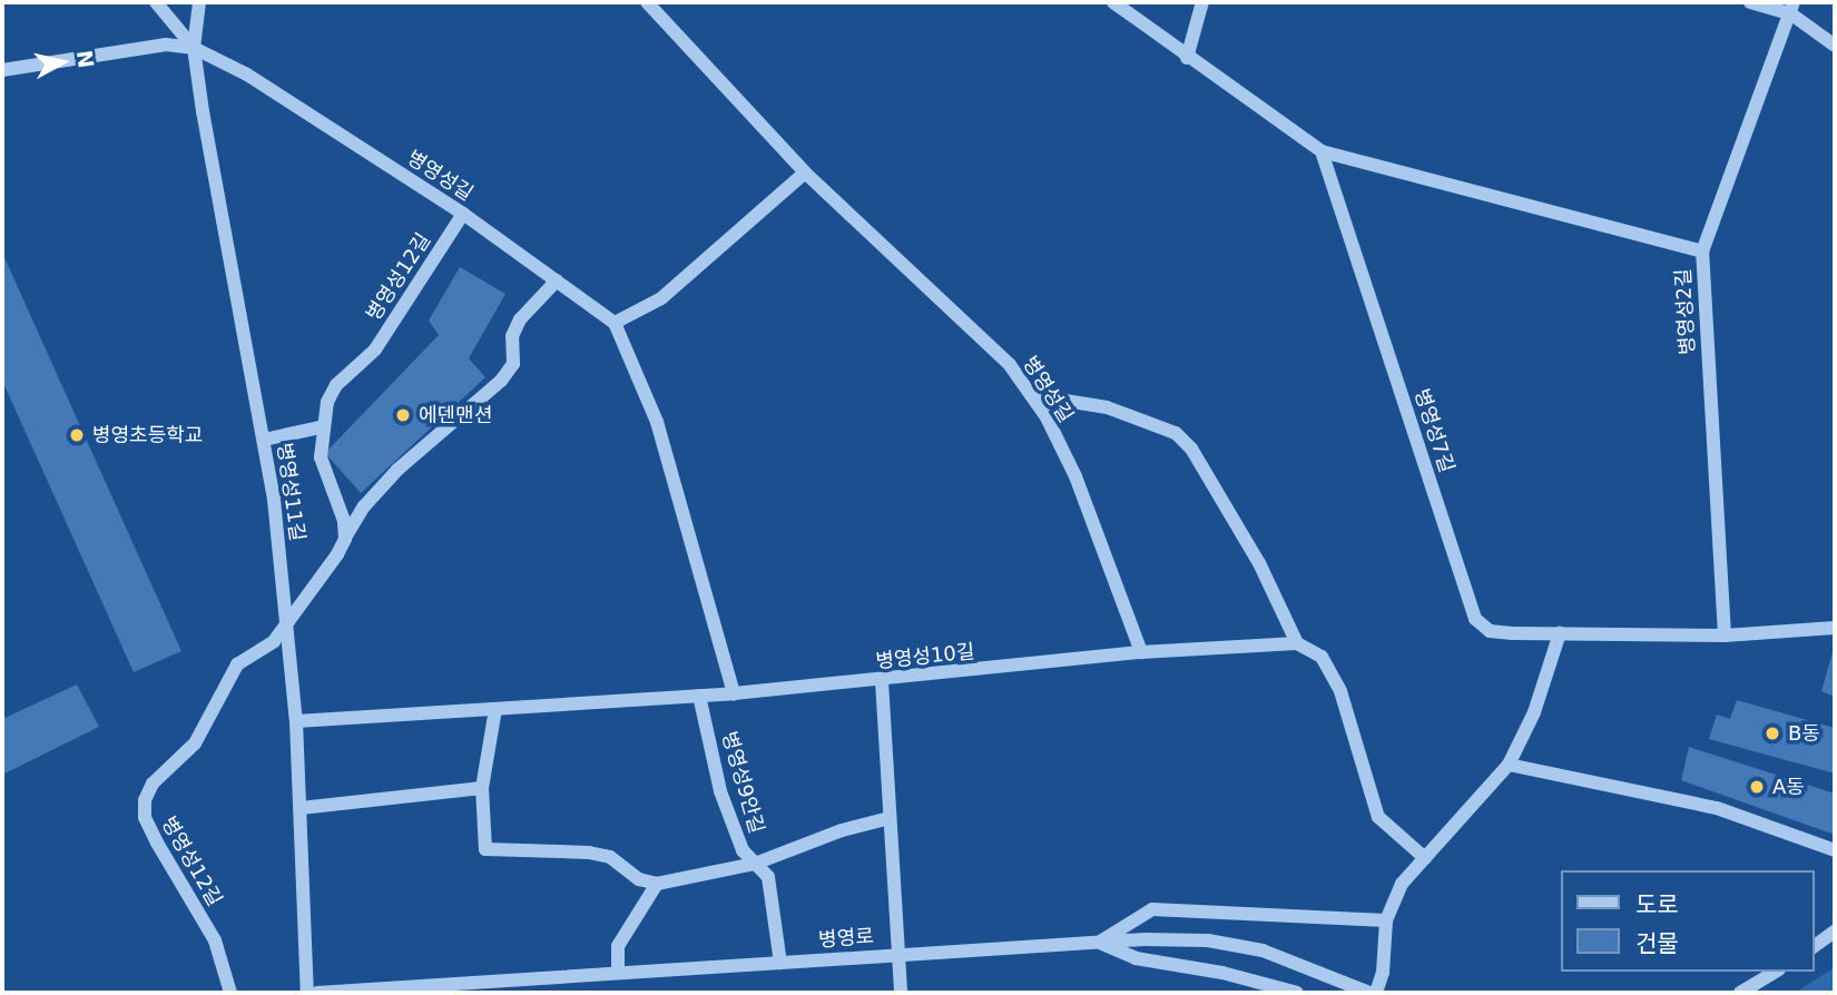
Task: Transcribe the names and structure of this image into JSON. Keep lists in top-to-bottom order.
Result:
{
  "streets": {
    "street": [
      "병영성길",
      "병영성12길",
      "병영성2길",
      "병영성7길",
      "병영성11길",
      "병영성10길",
      "병영성9안길",
      "병영로"
    ]
  },
  "crossings": [
    ["병영성길", "병영성12길"],
    ["병영성길", "병영성11길"],
    ["병영성길", "병영성10길"],
    ["병영성12길", "병영성11길"],
    ["병영성2길", "병영성7길"],
    ["병영성11길", "병영성10길"],
    ["병영성10길", "병영성9안길"],
    ["병영성9안길", "병영로"]
  ],
  "places": [
    "에덴맨션",
    "병영초등학교",
    "B동",
    "A동"
  ],
  "legend": ["도로", "건물"],
  "north": "right"
}
